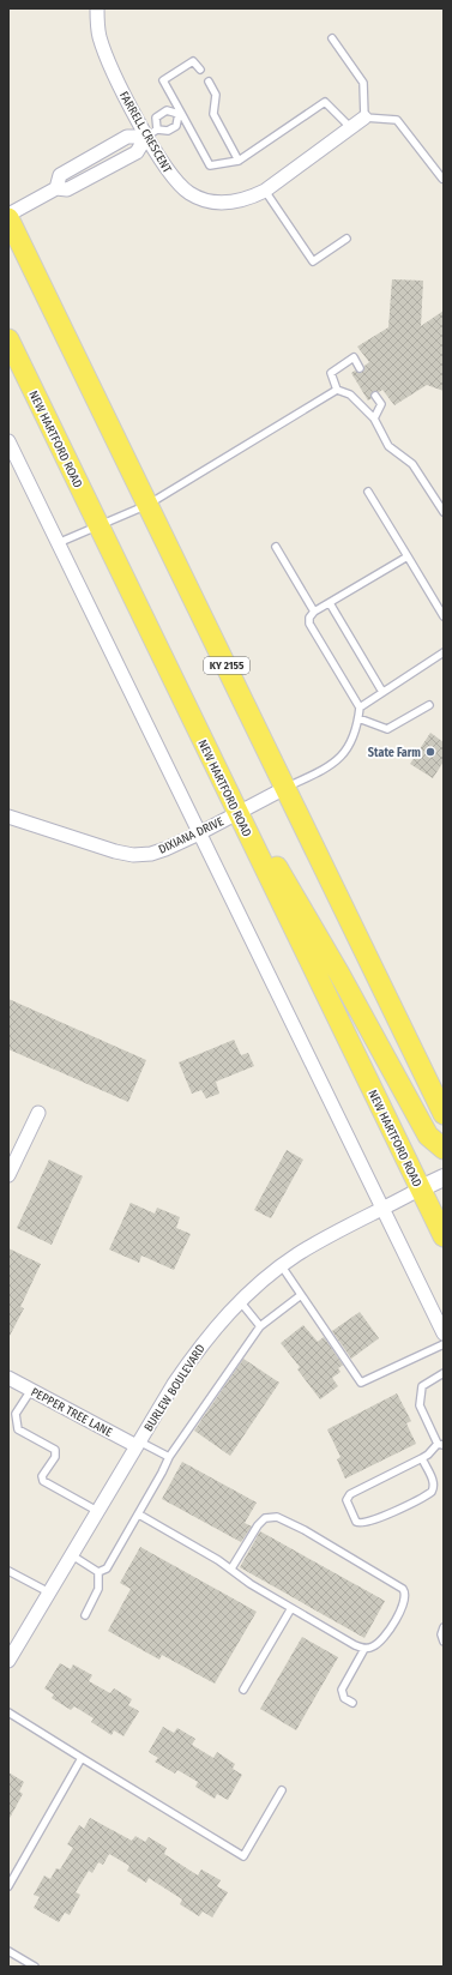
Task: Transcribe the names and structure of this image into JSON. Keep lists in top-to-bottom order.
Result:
{
  "streets": {
    "main road": ["NEW HARTFORD ROAD", "KY 2155"],
    "street": [
      "FARRELL CRESCENT",
      "DIXIANA DRIVE",
      "BURLEW BOULEVARD",
      "PEPPER TREE LANE"
    ]
  },
  "crossings": [
    ["NEW HARTFORD ROAD", "DIXIANA DRIVE"],
    ["NEW HARTFORD ROAD", "BURLEW BOULEVARD"],
    ["KY 2155", "DIXIANA DRIVE"],
    ["BURLEW BOULEVARD", "PEPPER TREE LANE"]
  ],
  "places": ["State Farm"]
}
